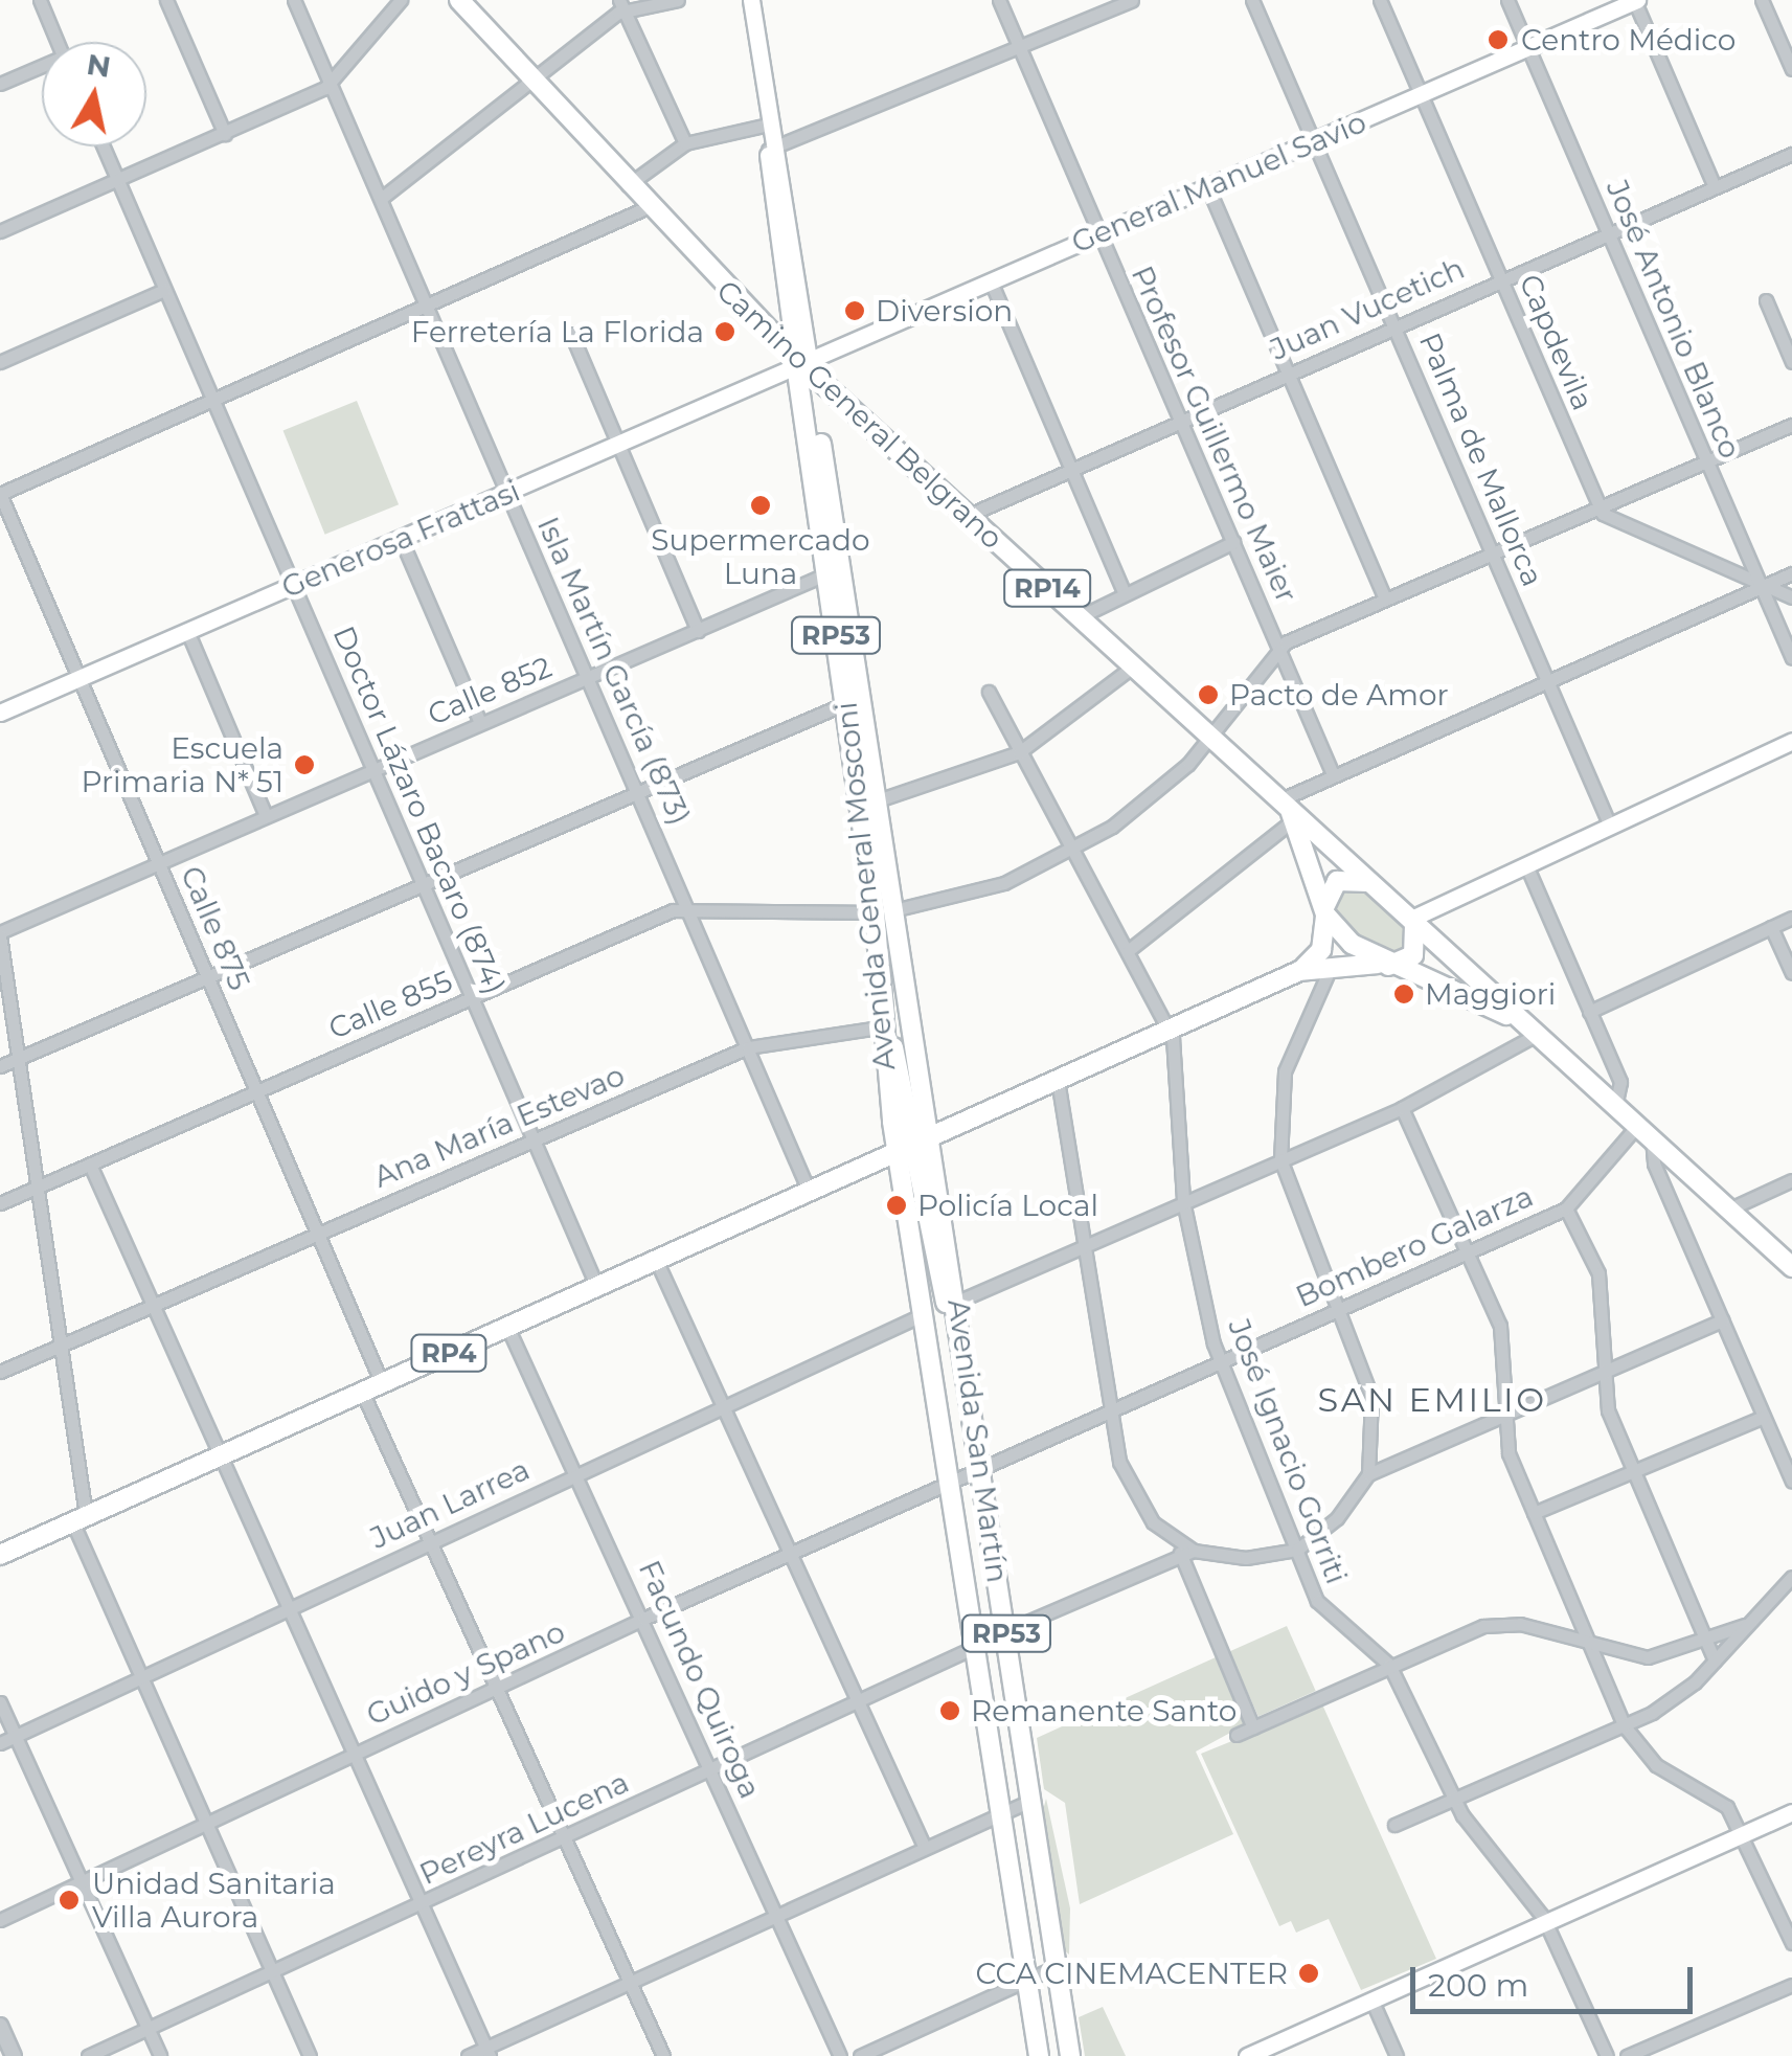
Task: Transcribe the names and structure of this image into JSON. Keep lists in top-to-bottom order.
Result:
{
  "streets": {
    "main road": [
      "General Manuel Savio",
      "Camino General Belgrano",
      "Generosa Frattasi",
      "RP14",
      "RP53",
      "Avenida General Mosconi",
      "RP4",
      "Avenida San Martín"
    ],
    "street": [
      "Juan Vucetich",
      "José Antonio Blanco",
      "Capdevila",
      "Profesor Guillermo Maier",
      "Palma de Mallorca",
      "Isla Martín García (873)",
      "Calle 852",
      "Doctor Lázaro Bacaro (874)",
      "Calle 875",
      "Calle 855",
      "Ana María Estevao",
      "Bombero Galarza",
      "José Ignacio Gorriti",
      "Juan Larrea",
      "Guido y Spano",
      "Facundo Quiroga",
      "Pereyra Lucena"
    ]
  },
  "crossings": [
    ["General Manuel Savio", "José Antonio Blanco"],
    ["General Manuel Savio", "Capdevila"],
    ["General Manuel Savio", "Camino General Belgrano"],
    ["General Manuel Savio", "Profesor Guillermo Maier"],
    ["General Manuel Savio", "Palma de Mallorca"],
    ["General Manuel Savio", "Generosa Frattasi"],
    ["General Manuel Savio", "Avenida General Mosconi"],
    ["Juan Vucetich", "José Antonio Blanco"],
    ["Juan Vucetich", "Capdevila"],
    ["Juan Vucetich", "Camino General Belgrano"],
    ["Juan Vucetich", "Profesor Guillermo Maier"],
    ["Juan Vucetich", "Palma de Mallorca"],
    ["Camino General Belgrano", "Generosa Frattasi"],
    ["Camino General Belgrano", "Avenida General Mosconi"],
    ["Camino General Belgrano", "Calle 855"],
    ["Camino General Belgrano", "Bombero Galarza"],
    ["Camino General Belgrano", "RP4"],
    ["Profesor Guillermo Maier", "Calle 855"],
    ["Generosa Frattasi", "Isla Martín García (873)"],
    ["Generosa Frattasi", "Doctor Lázaro Bacaro (874)"],
    ["Generosa Frattasi", "Avenida General Mosconi"],
    ["Generosa Frattasi", "Calle 875"],
    ["RP53", "Avenida General Mosconi"],
    ["RP53", "Calle 855"],
    ["RP53", "RP4"],
    ["RP53", "Avenida San Martín"],
    ["Isla Martín García (873)", "Calle 852"],
    ["Isla Martín García (873)", "Calle 855"],
    ["Isla Martín García (873)", "Ana María Estevao"],
    ["Isla Martín García (873)", "RP4"],
    ["Calle 852", "Doctor Lázaro Bacaro (874)"],
    ["Calle 852", "Avenida General Mosconi"],
    ["Calle 852", "Calle 875"],
    ["Doctor Lázaro Bacaro (874)", "Calle 855"],
    ["Doctor Lázaro Bacaro (874)", "Ana María Estevao"],
    ["Doctor Lázaro Bacaro (874)", "RP4"],
    ["Avenida General Mosconi", "Calle 855"],
    ["Avenida General Mosconi", "Ana María Estevao"],
    ["Avenida General Mosconi", "RP4"],
    ["Avenida General Mosconi", "Avenida San Martín"],
    ["Calle 875", "Calle 855"],
    ["Calle 875", "Ana María Estevao"],
    ["Calle 875", "RP4"],
    ["Bombero Galarza", "Avenida San Martín"],
    ["Bombero Galarza", "José Ignacio Gorriti"],
    ["Bombero Galarza", "Guido y Spano"],
    ["RP4", "Avenida San Martín"],
    ["RP4", "José Ignacio Gorriti"],
    ["RP4", "Facundo Quiroga"],
    ["Avenida San Martín", "Juan Larrea"],
    ["Avenida San Martín", "Guido y Spano"],
    ["Avenida San Martín", "Pereyra Lucena"],
    ["Juan Larrea", "Facundo Quiroga"],
    ["Guido y Spano", "Facundo Quiroga"],
    ["Facundo Quiroga", "Pereyra Lucena"]
  ],
  "districts": ["SAN EMILIO"],
  "places": [
    "Centro Médico",
    "Diversion",
    "Ferretería La Florida",
    "Supermercado Luna",
    "Pacto de Amor",
    "Escuela Primaria N* 51",
    "Maggiori",
    "Policía Local",
    "Remanente Santo",
    "Unidad Sanitaria Villa Aurora",
    "CCA CINEMACENTER"
  ],
  "scale_bar": "200 m",
  "north": "top"
}
